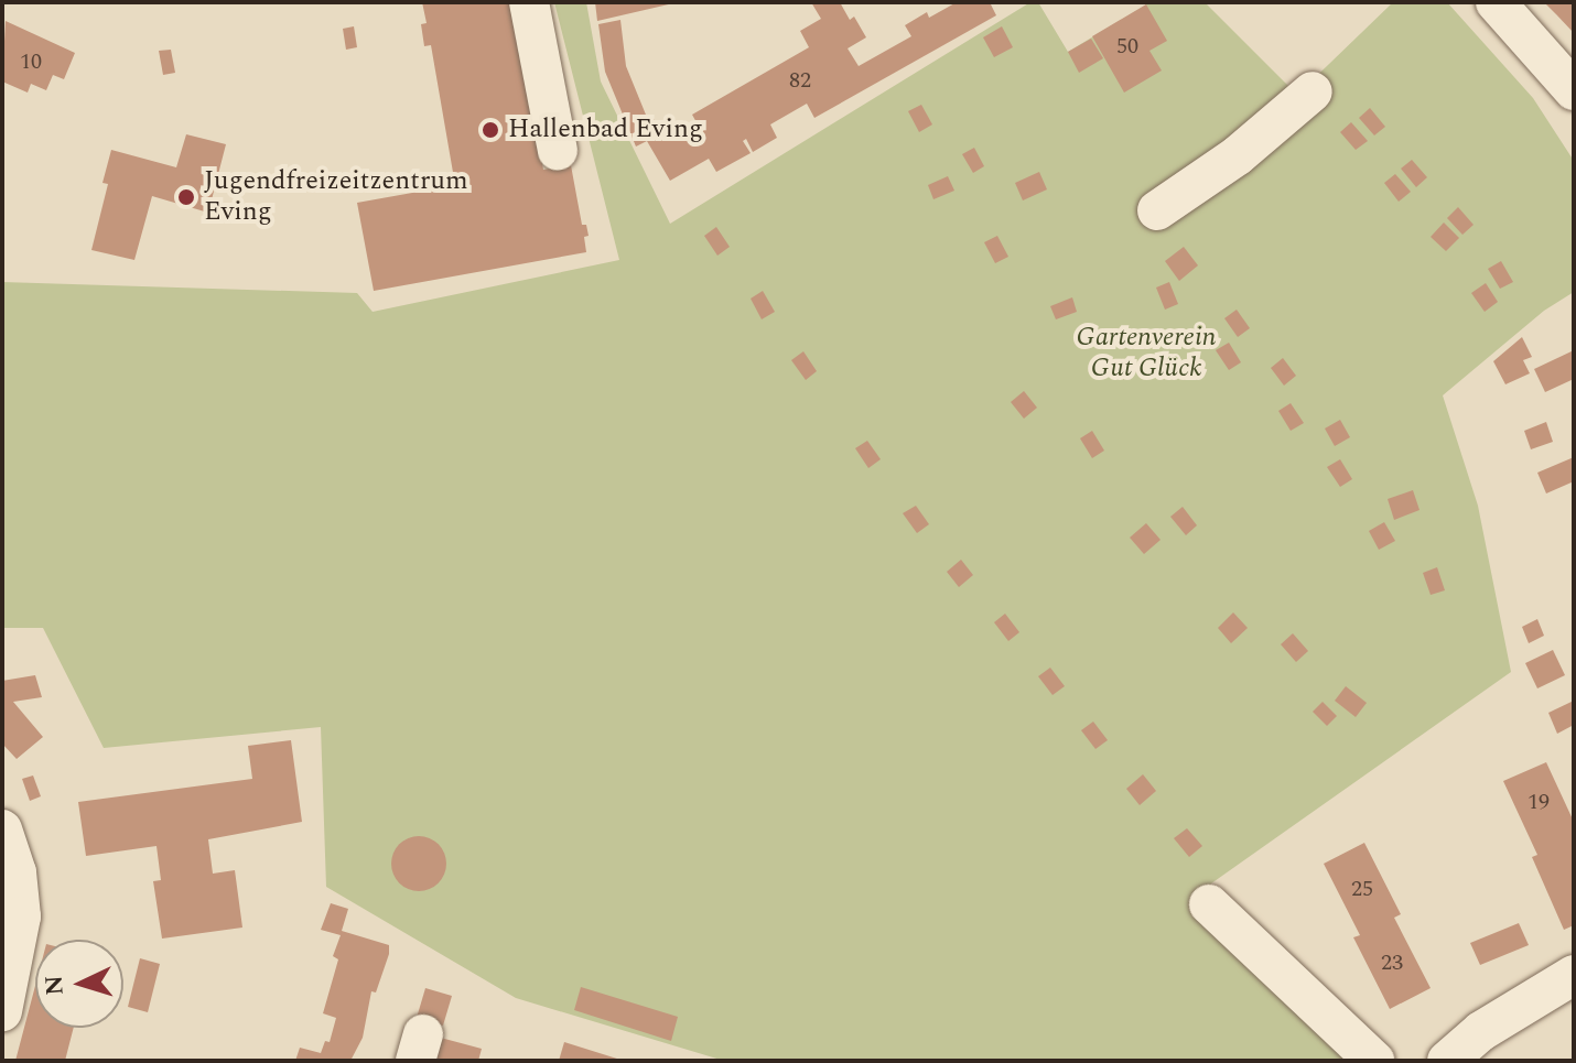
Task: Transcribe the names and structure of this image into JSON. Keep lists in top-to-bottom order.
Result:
{
  "parks": ["Gartenverein Gut Glück"],
  "places": ["Hallenbad Eving", "Jugendfreizeitzentrum Eving"],
  "house_numbers": [
    "50",
    "10",
    "82",
    "19",
    "25",
    "23"
  ],
  "north": "left"
}
